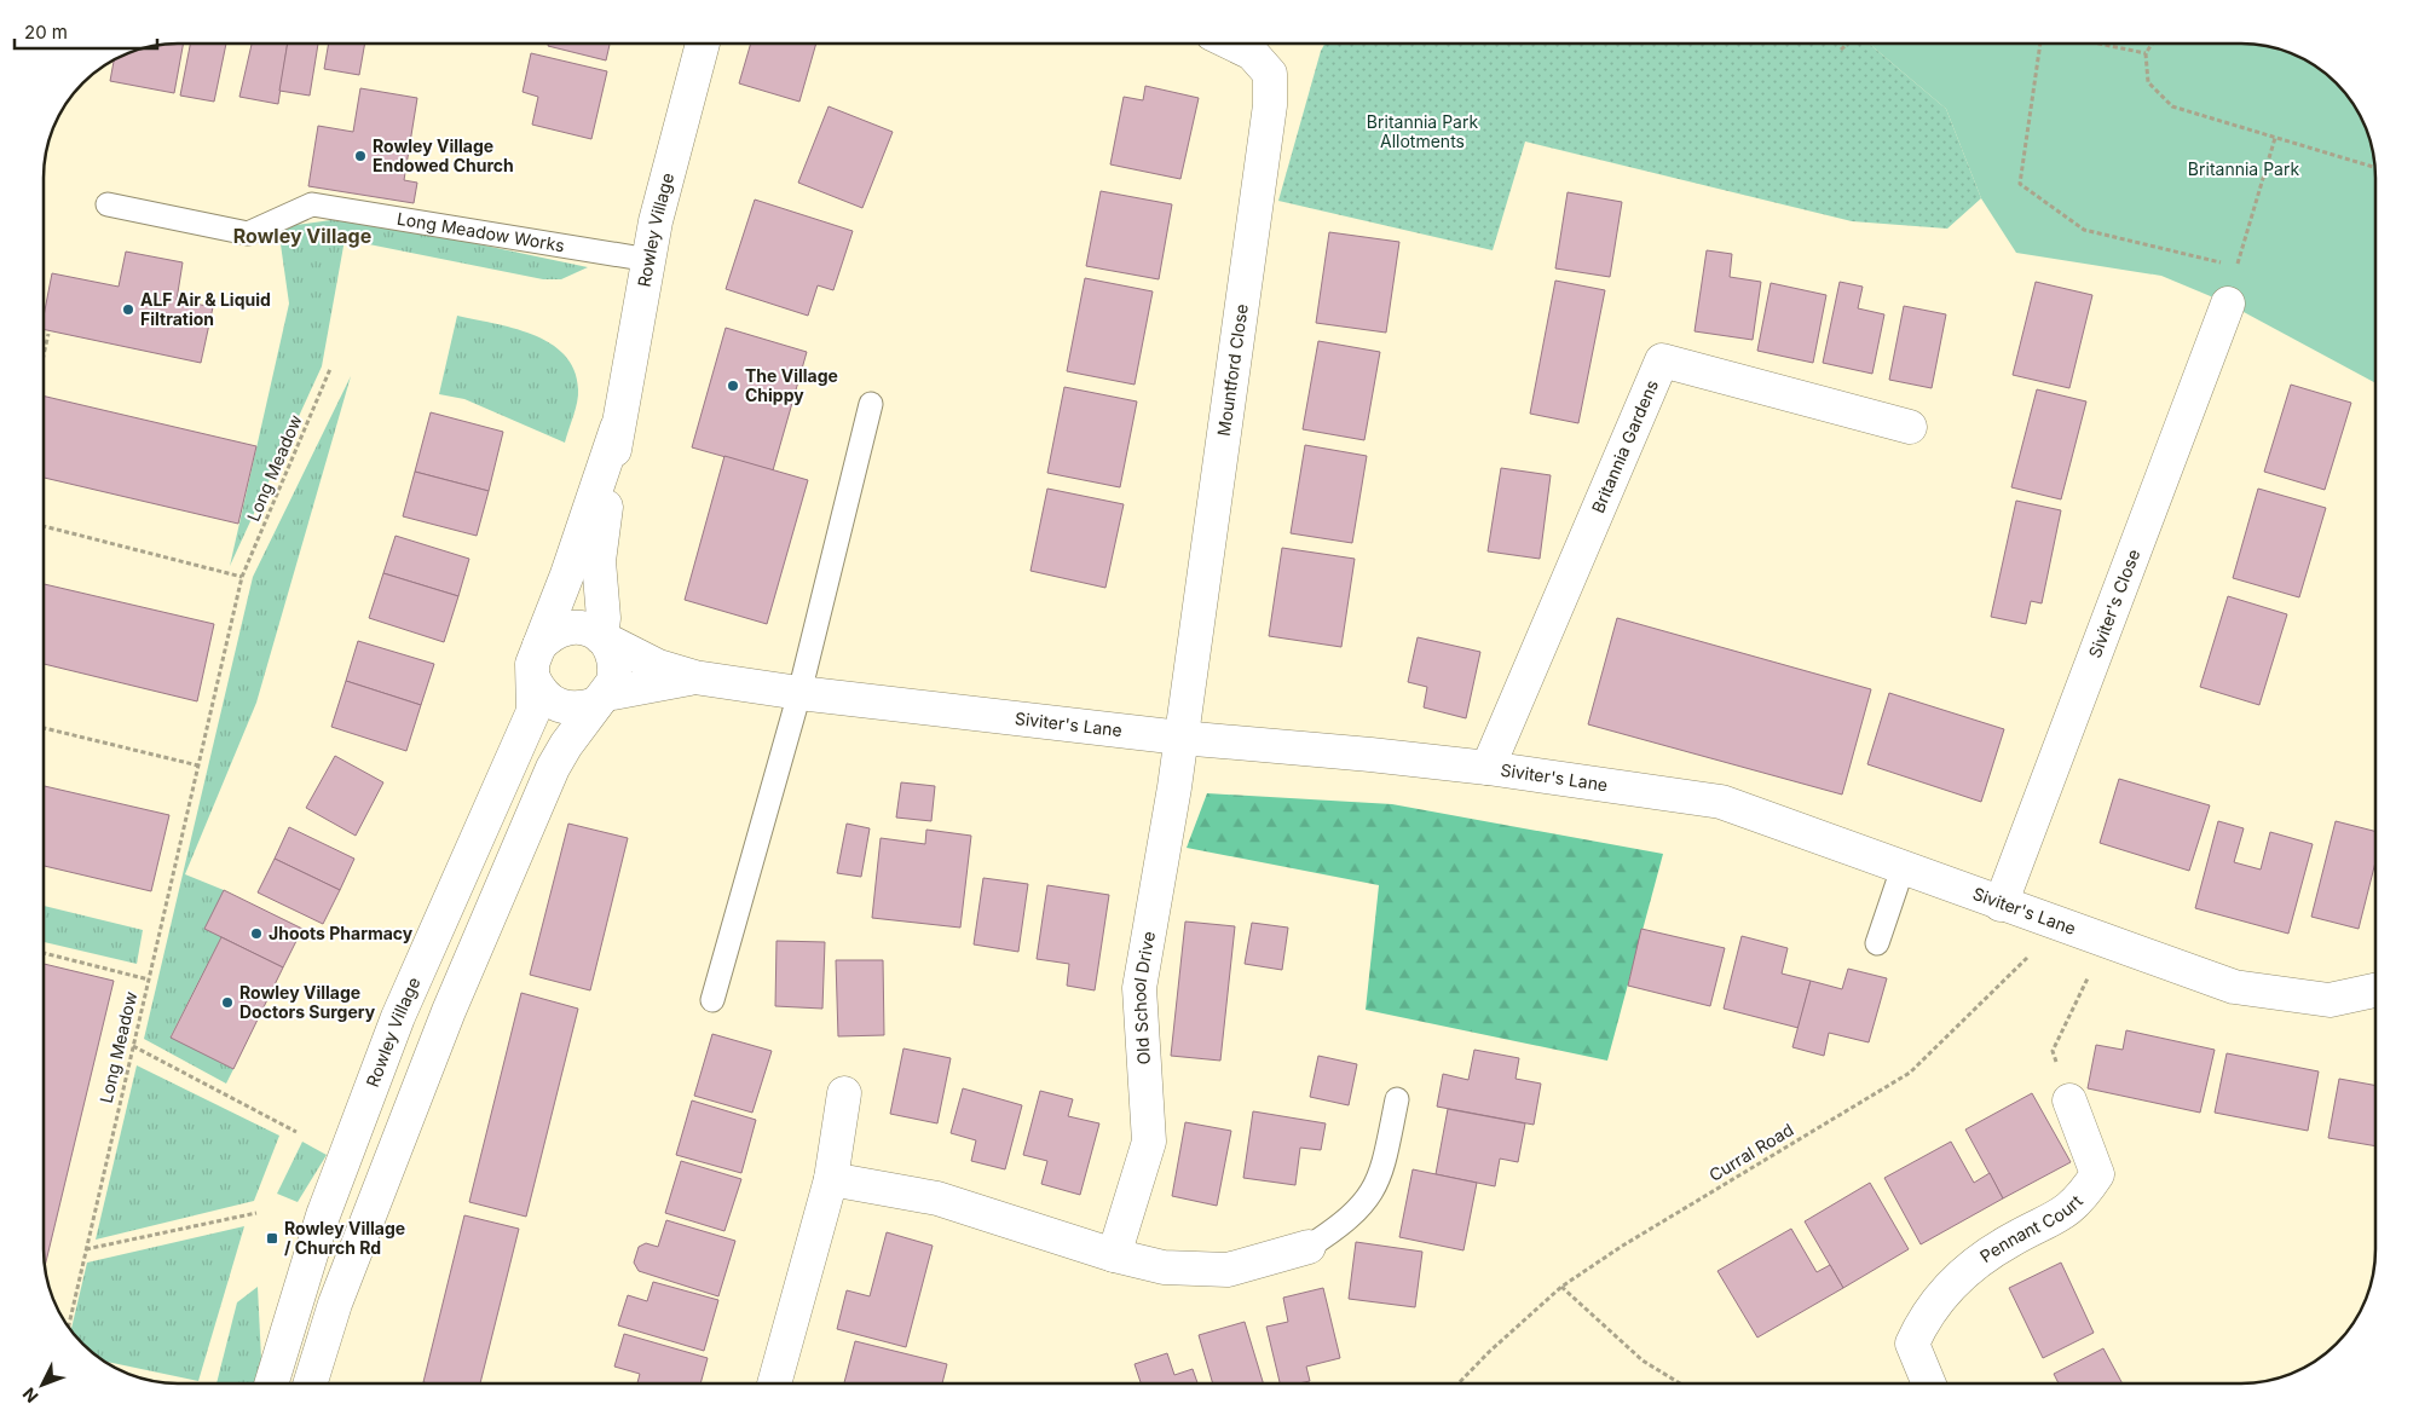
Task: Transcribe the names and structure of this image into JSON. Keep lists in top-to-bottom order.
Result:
{
  "streets": {
    "street": [
      "Rowley Village",
      "Mountford Close",
      "Britannia Gardens",
      "Siviter's Close",
      "Siviter's Lane",
      "Old School Drive",
      "Pennant Court"
    ],
    "lane": ["Long Meadow Works"],
    "path": ["Long Meadow", "Curral Road"]
  },
  "crossings": [
    ["Rowley Village", "Long Meadow Works"],
    ["Rowley Village", "Siviter's Lane"],
    ["Mountford Close", "Siviter's Lane"],
    ["Mountford Close", "Old School Drive"],
    ["Britannia Gardens", "Siviter's Lane"],
    ["Siviter's Close", "Siviter's Lane"],
    ["Siviter's Lane", "Old School Drive"],
    ["Siviter's Lane", "Curral Road"]
  ],
  "districts": ["Rowley Village"],
  "parks": ["Britannia Park Allotments", "Britannia Park"],
  "places": {
    "other": [
      "Rowley Village Endowed Church",
      "ALF Air & Liquid Filtration",
      "The Village Chippy",
      "Jhoots Pharmacy",
      "Rowley Village Doctors Surgery"
    ],
    "transit": ["Rowley Village / Church Rd"]
  },
  "scale_bar": "20 m",
  "north": "bottom left"
}
